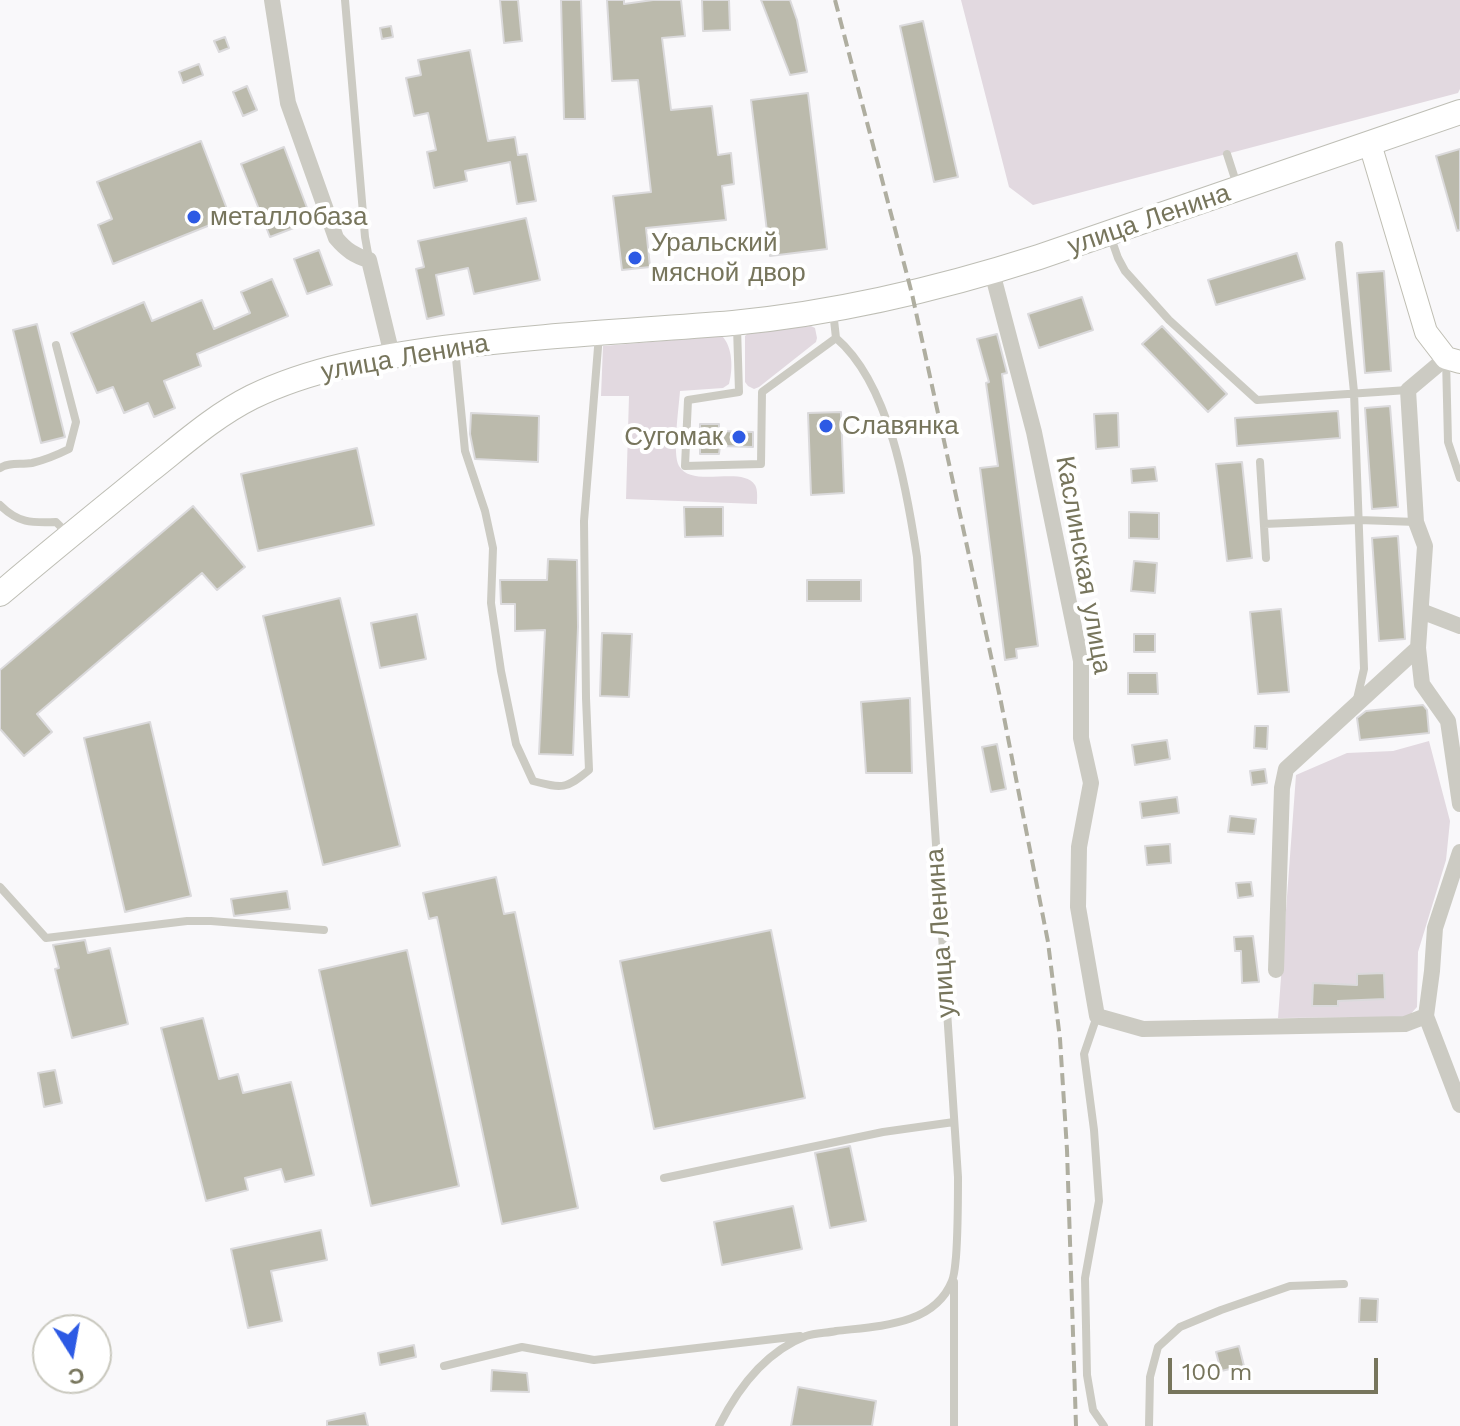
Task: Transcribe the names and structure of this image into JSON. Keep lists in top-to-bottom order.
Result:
{
  "streets": {
    "main road": ["улица Ленина"],
    "street": ["Каслинская улица"]
  },
  "crossings": [
    ["улица Ленина", "Каслинская улица"]
  ],
  "places": [
    "металлобаза",
    "Уральский мясной двор",
    "Славянка",
    "Сугомак"
  ],
  "scale_bar": "100 m",
  "north": "bottom"
}
